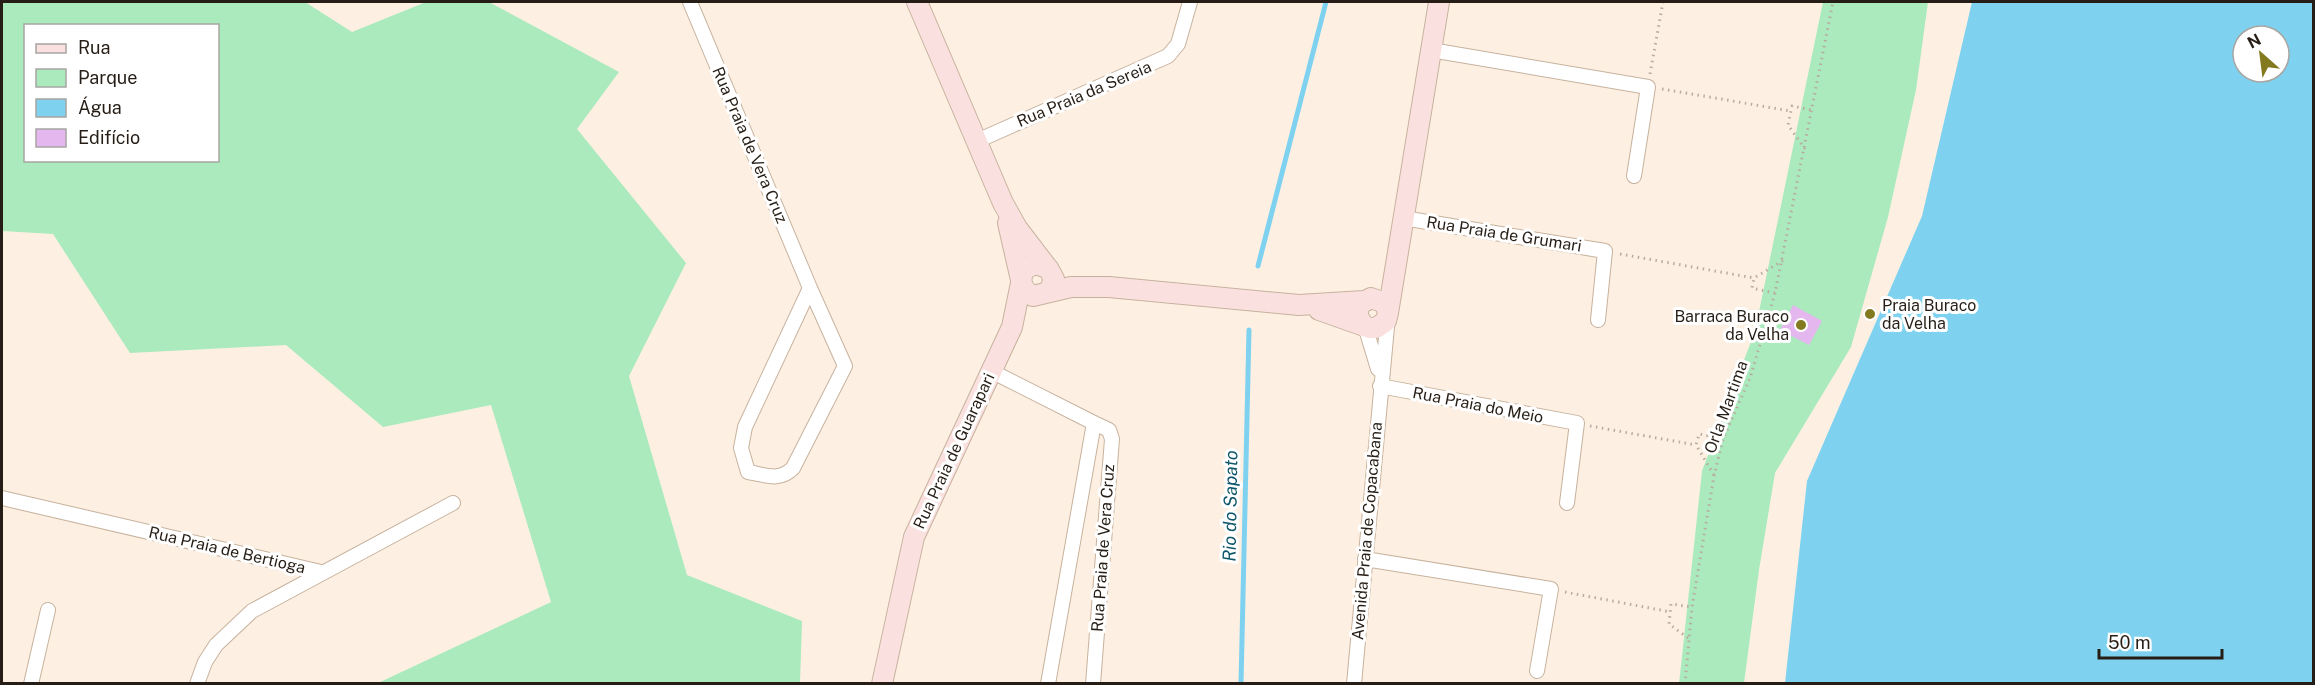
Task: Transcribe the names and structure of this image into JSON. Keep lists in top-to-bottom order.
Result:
{
  "streets": {
    "street": [
      "Rua Praia da Sereia",
      "Rua Praia de Vera Cruz",
      "Rua Praia de Grumari",
      "Rua Praia do Meio",
      "Rua Praia de Guarapari",
      "Avenida Praia de Copacabana",
      "Rua Praia de Bertioga"
    ],
    "path": ["Orla Martima"]
  },
  "crossings": [
    ["Rua Praia da Sereia", "Rua Praia de Guarapari"],
    ["Rua Praia de Vera Cruz", "Rua Praia de Guarapari"],
    ["Rua Praia de Grumari", "Avenida Praia de Copacabana"],
    ["Rua Praia do Meio", "Avenida Praia de Copacabana"]
  ],
  "water": ["Rio do Sapato"],
  "places": ["Praia Buraco da Velha", "Barraca Buraco da Velha"],
  "legend": [
    "Rua",
    "Parque",
    "Água",
    "Edifício"
  ],
  "scale_bar": "50 m",
  "north": "top left"
}
